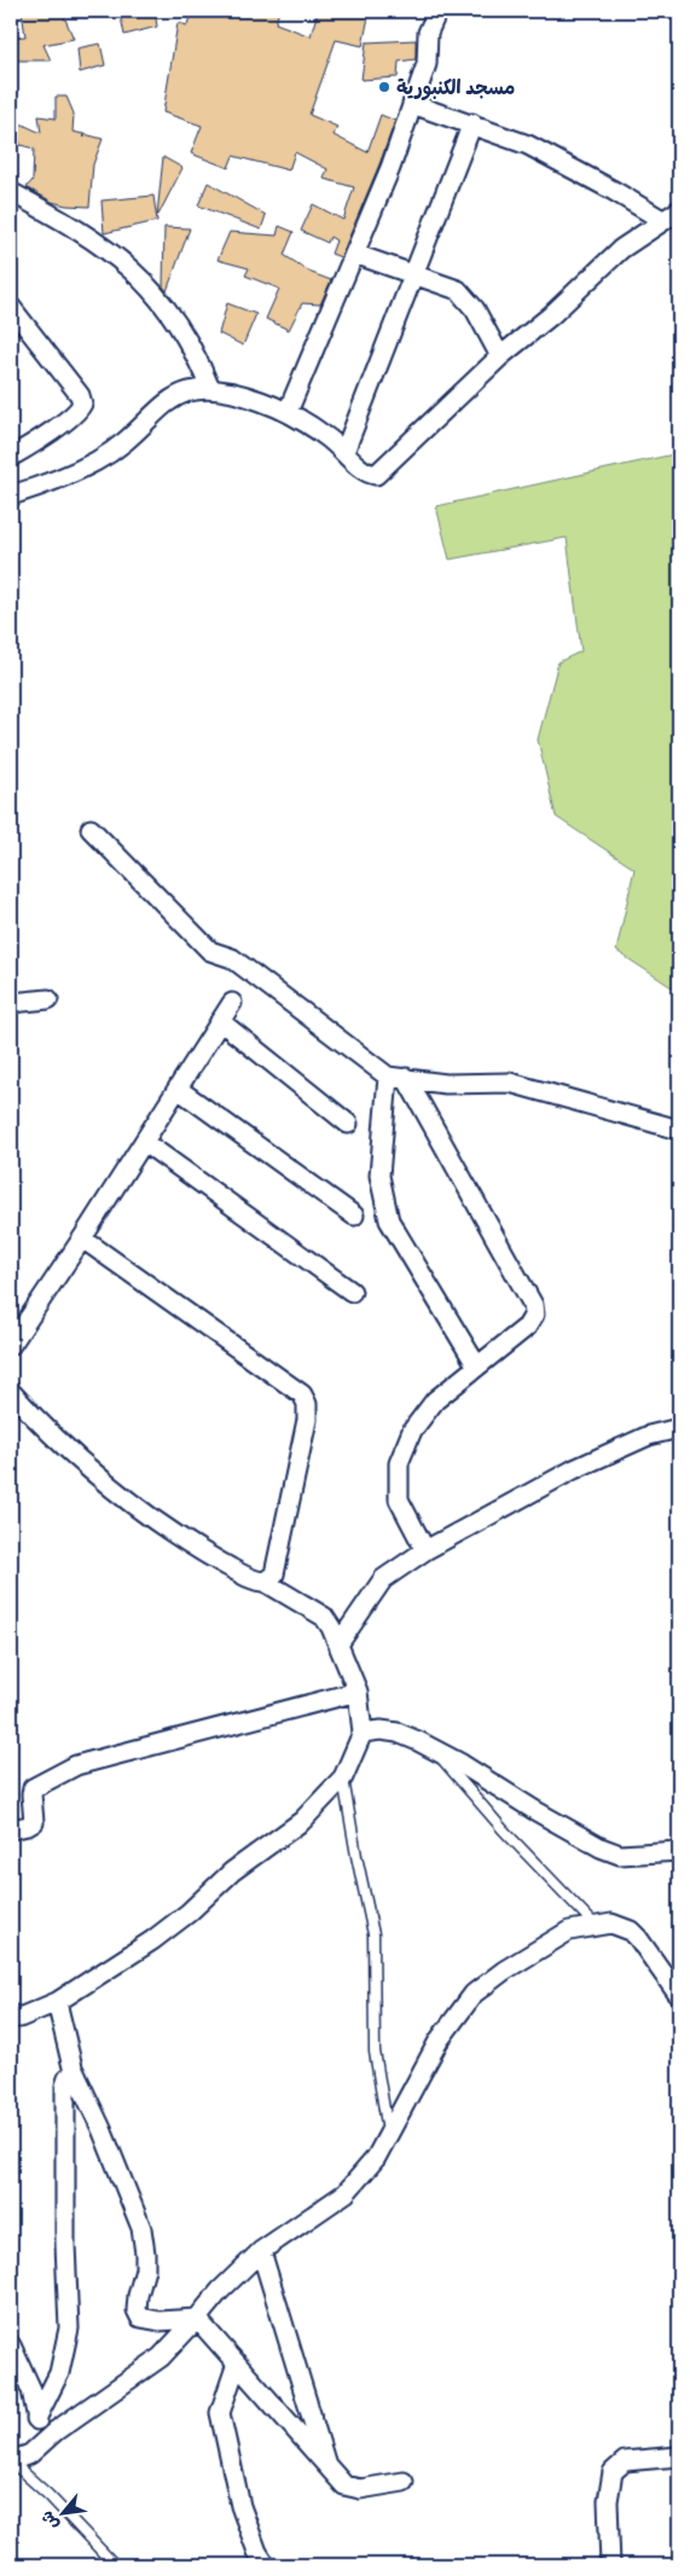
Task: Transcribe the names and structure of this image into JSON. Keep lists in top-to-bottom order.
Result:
{
  "places": ["مسجد الكنبورية"],
  "north": "bottom left"
}
